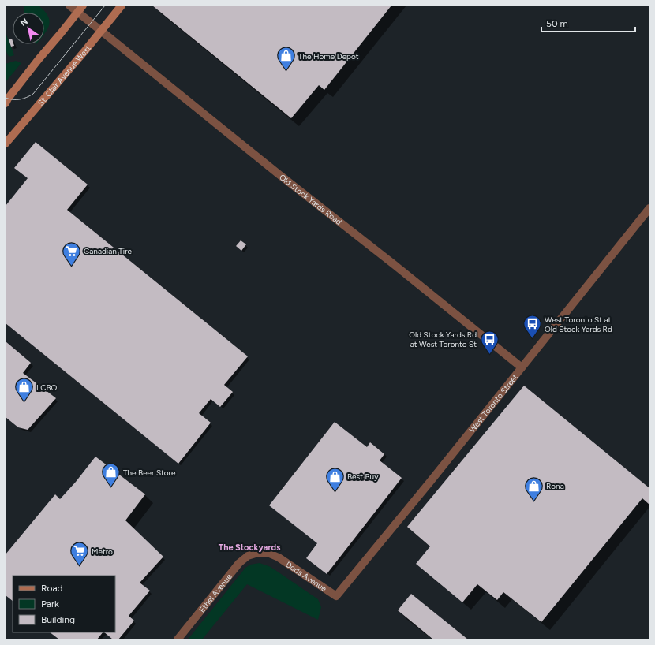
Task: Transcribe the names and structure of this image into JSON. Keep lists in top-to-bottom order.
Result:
{
  "streets": {
    "main road": ["St. Clair Avenue West"],
    "street": [
      "Old Stock Yards Road",
      "West Toronto Street",
      "Dods Avenue",
      "Ethel Avenue"
    ]
  },
  "crossings": [
    ["St. Clair Avenue West", "Old Stock Yards Road"],
    ["Old Stock Yards Road", "West Toronto Street"],
    ["West Toronto Street", "Dods Avenue"],
    ["Dods Avenue", "Ethel Avenue"]
  ],
  "districts": ["The Stockyards"],
  "places": {
    "shop": [
      "The Home Depot",
      "LCBO",
      "The Beer Store",
      "Best Buy",
      "Rona"
    ],
    "supermarket": ["Canadian Tire", "Metro"],
    "bus stop": ["West Toronto St at Old Stock Yards Rd", "Old Stock Yards Rd at West Toronto St"]
  },
  "legend": ["Road", "Park", "Building"],
  "scale_bar": "50 m",
  "north": "top left"
}
